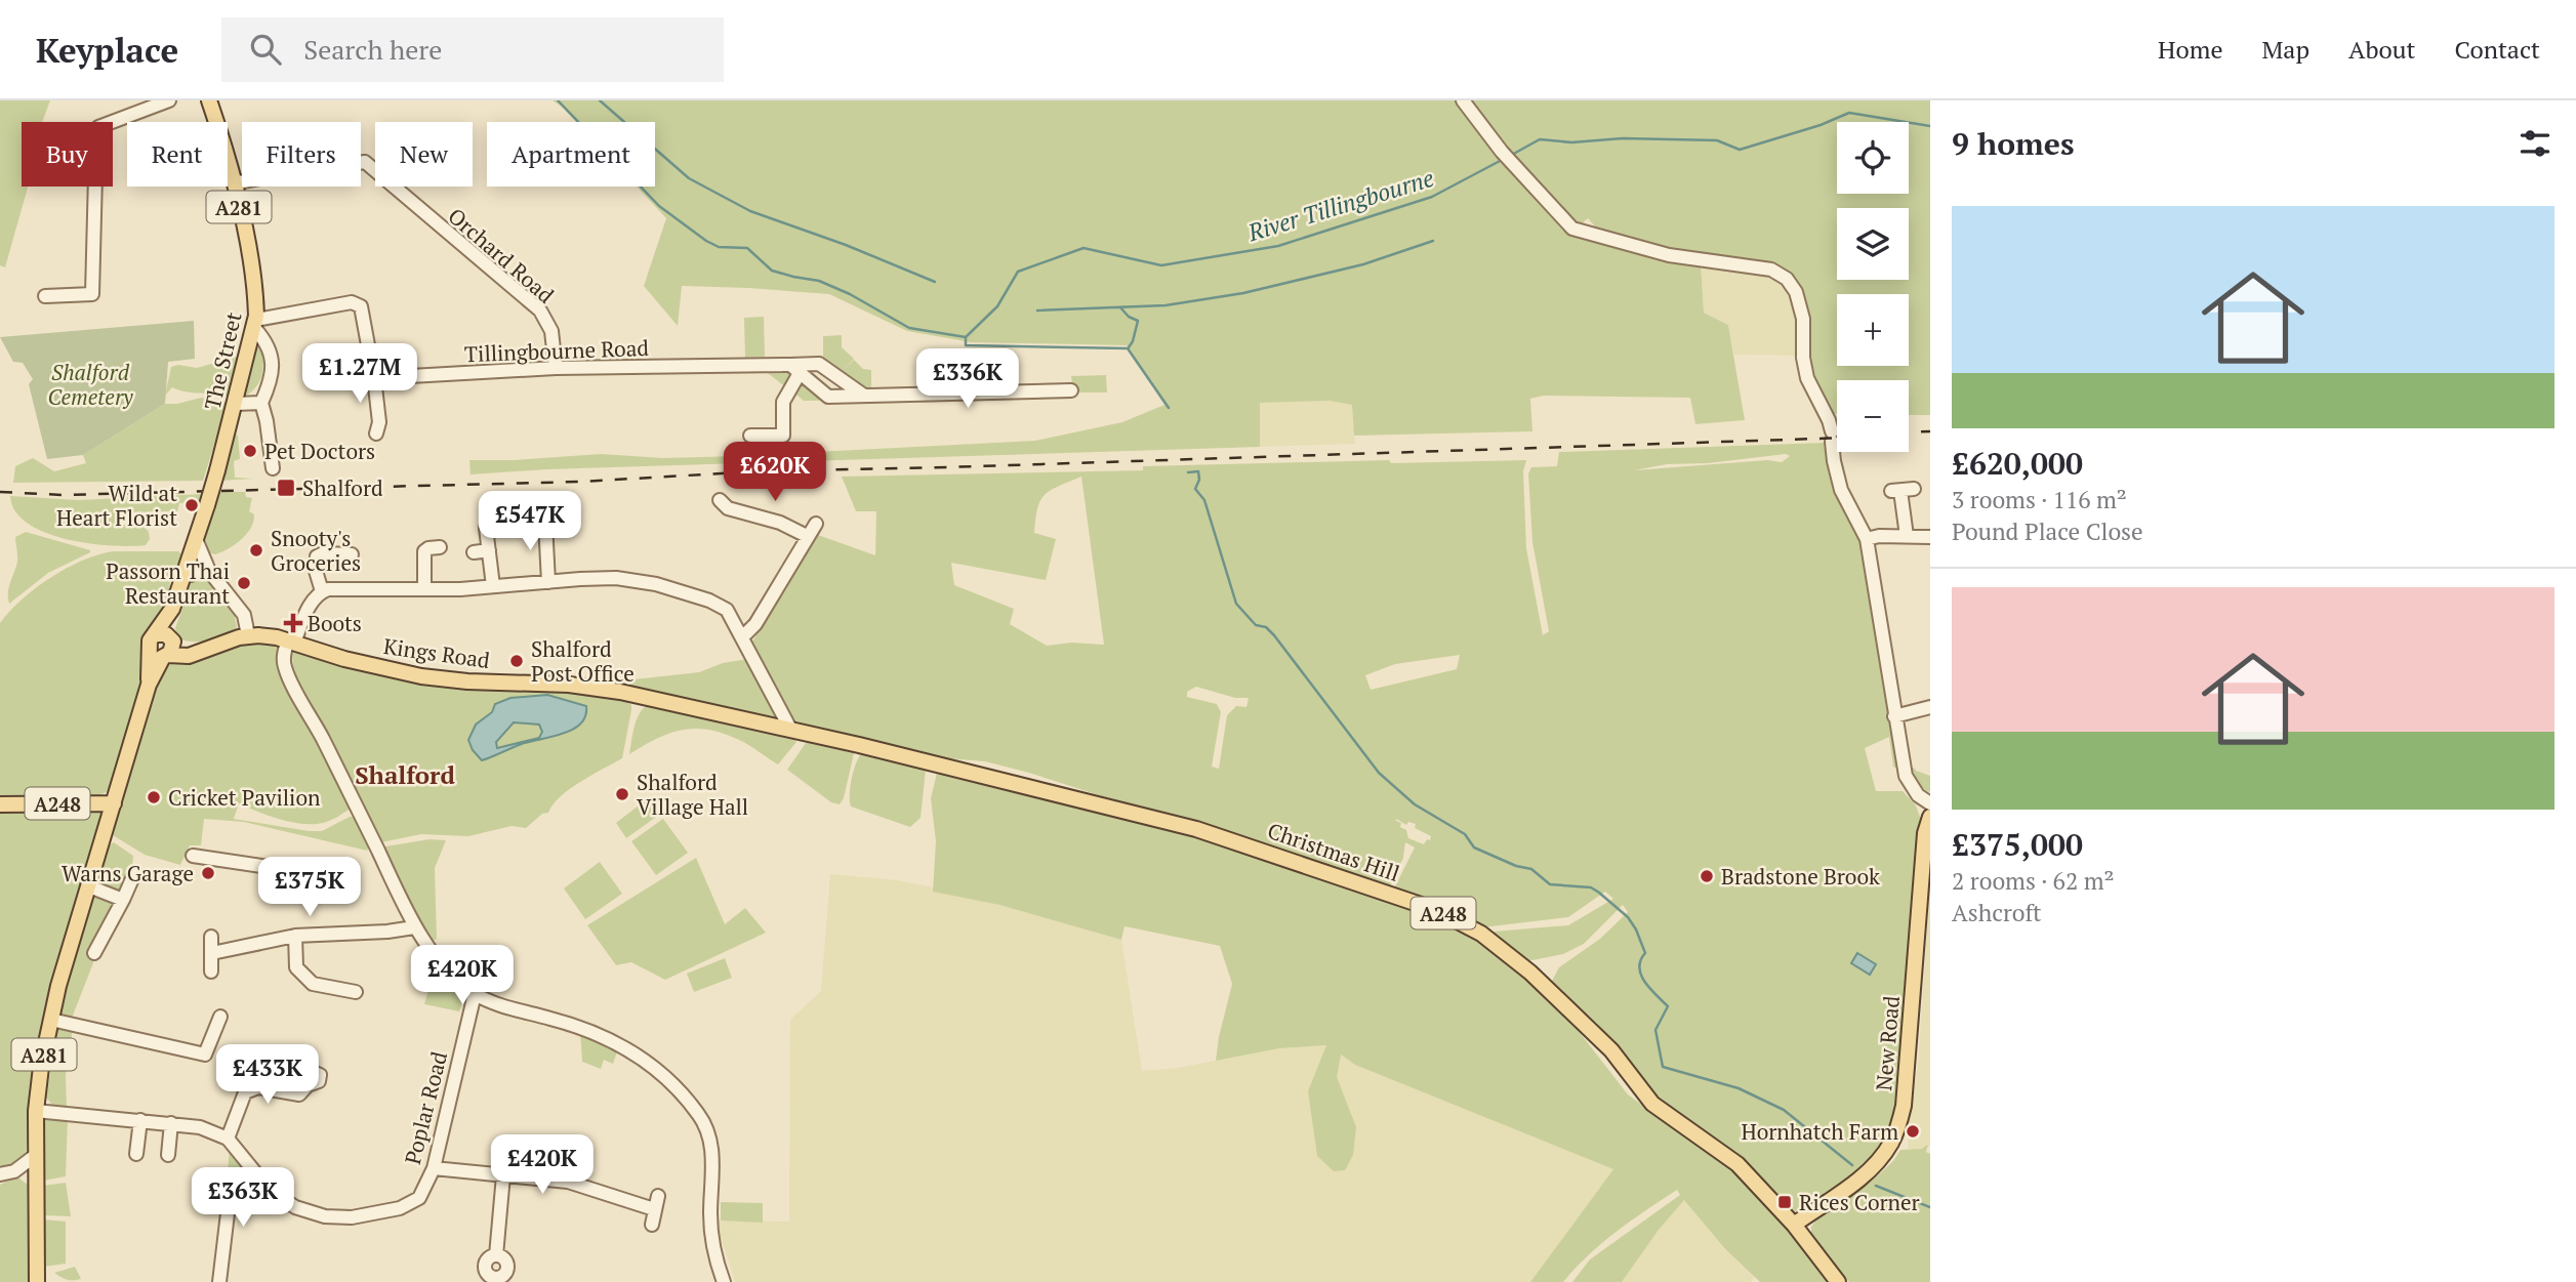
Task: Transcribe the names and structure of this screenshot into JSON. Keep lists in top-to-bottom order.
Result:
{
  "streets": {
    "main road": [
      "A281",
      "The Street",
      "Kings Road",
      "A248",
      "Christmas Hill",
      "New Road"
    ],
    "street": ["Orchard Road", "Tillingbourne Road", "Poplar Road"]
  },
  "crossings": [
    ["A281", "The Street"],
    ["A281", "Kings Road"],
    ["A281", "A248"],
    ["Orchard Road", "Tillingbourne Road"],
    ["Orchard Road", "The Street"],
    ["Kings Road", "Christmas Hill"],
    ["Christmas Hill", "New Road"]
  ],
  "districts": ["Shalford"],
  "water": ["River Tillingbourne"],
  "parks": ["Shalford Cemetery"],
  "places": {
    "other": [
      "Pet Doctors",
      "Wild at Heart Florist",
      "Snooty's Groceries",
      "Passorn Thai Restaurant",
      "Shalford Post Office",
      "Shalford Village Hall",
      "Cricket Pavilion",
      "Warns Garage",
      "Bradstone Brook",
      "Hornhatch Farm"
    ],
    "transit": ["Shalford", "Rices Corner"],
    "health": ["Boots"]
  },
  "page": {
    "header": "Keyplace",
    "search": "Search here",
    "nav": [
      "Home",
      "Map",
      "About",
      "Contact"
    ],
    "heading": "9 homes",
    "map_buttons": ["+", "−"],
    "chip": [
      "Buy",
      "Rent",
      "Filters",
      "New",
      "Apartment"
    ],
    "list": [
      {
        "name": "£620,000",
        "note": "3 rooms · 116 m² · Pound Place Close"
      },
      {
        "name": "£375,000",
        "note": "2 rooms · 62 m² · Ashcroft"
      }
    ],
    "price": [
      "£1.27M",
      "£336K",
      "£620K",
      "£547K",
      "£375K",
      "£420K",
      "£433K",
      "£420K",
      "£363K"
    ]
  }
}
